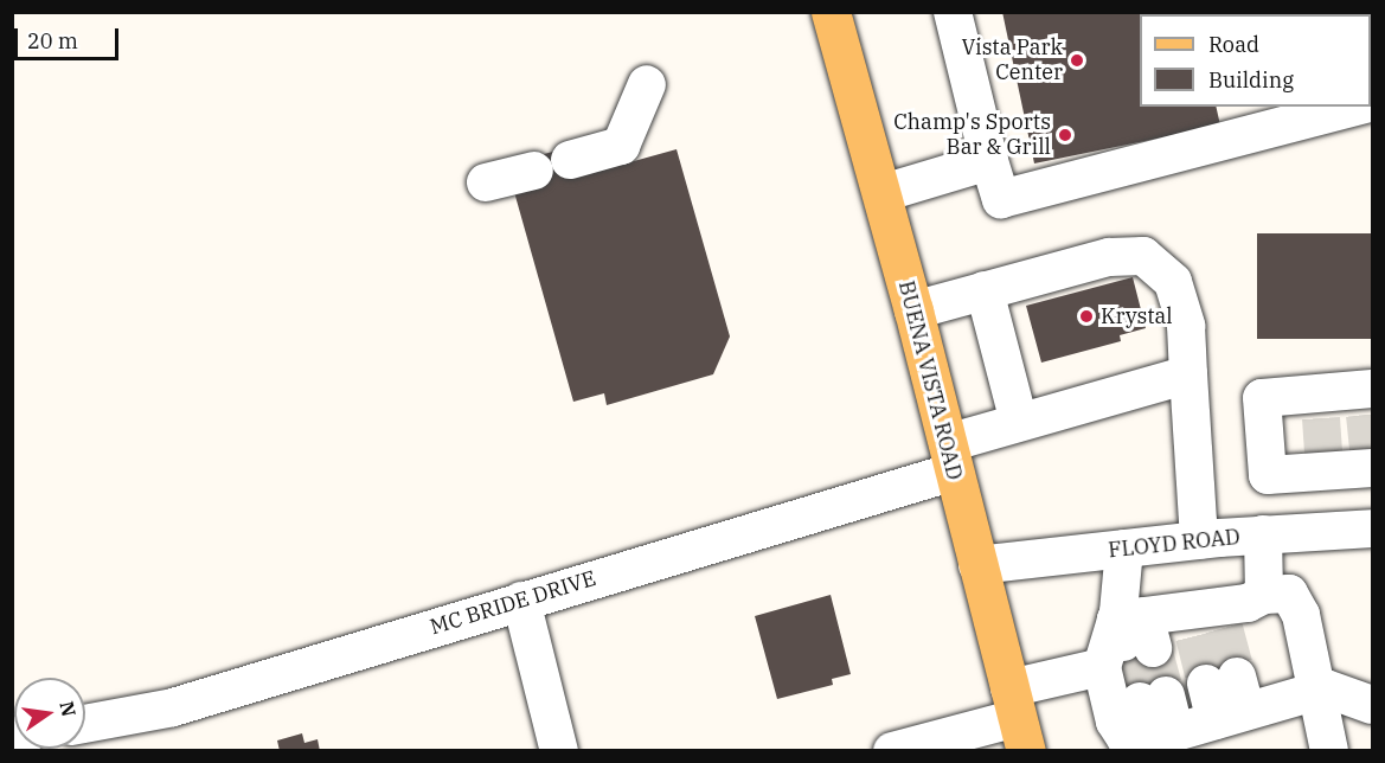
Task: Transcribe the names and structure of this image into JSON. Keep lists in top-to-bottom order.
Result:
{
  "streets": {
    "main road": ["BUENA VISTA ROAD"],
    "street": ["FLOYD ROAD", "MC BRIDE DRIVE"]
  },
  "crossings": [
    ["BUENA VISTA ROAD", "FLOYD ROAD"],
    ["BUENA VISTA ROAD", "MC BRIDE DRIVE"]
  ],
  "places": ["Vista Park Center", "Champ's Sports Bar & Grill", "Krystal"],
  "legend": ["Road", "Building"],
  "scale_bar": "20 m",
  "north": "right"
}
